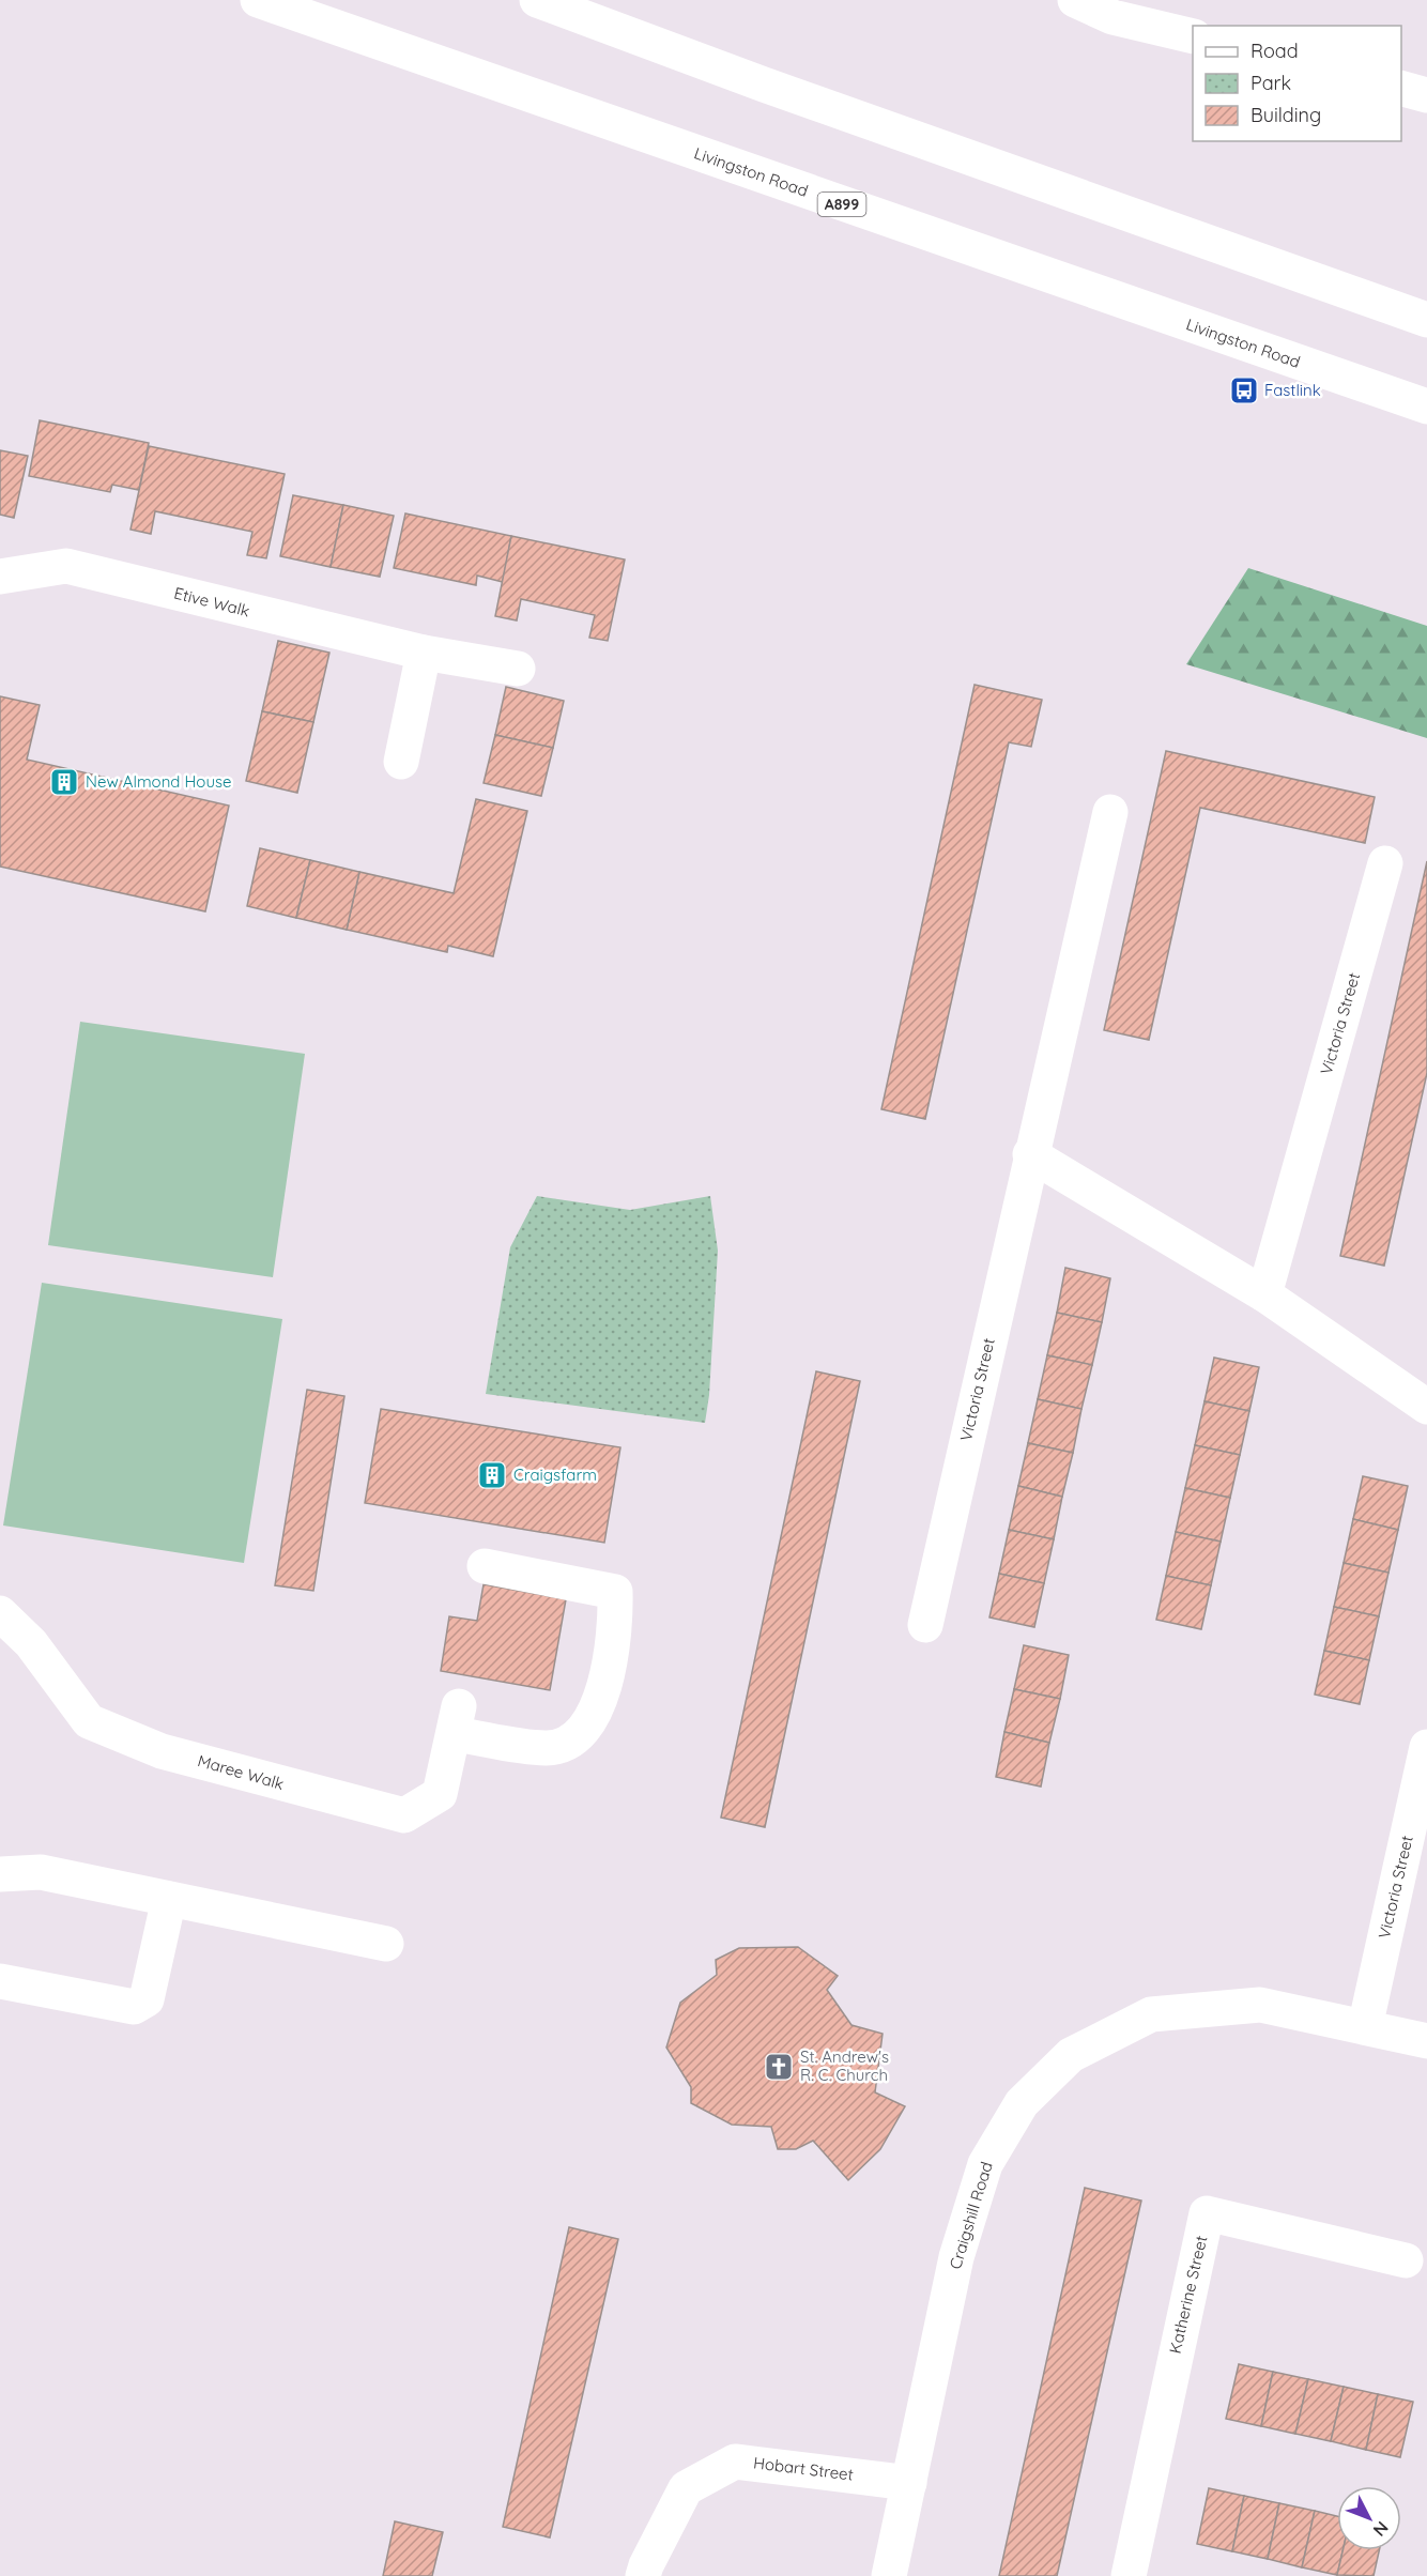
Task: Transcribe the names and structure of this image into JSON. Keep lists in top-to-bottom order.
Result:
{
  "streets": {
    "street": [
      "Livingston Road",
      "A899",
      "Etive Walk",
      "Victoria Street",
      "Maree Walk",
      "Craigshill Road",
      "Katherine Street",
      "Hobart Street"
    ]
  },
  "crossings": [
    ["Victoria Street", "Craigshill Road"],
    ["Craigshill Road", "Hobart Street"]
  ],
  "places": {
    "bus stop": ["Fastlink"],
    "building": ["New Almond House", "Craigsfarm"],
    "church": ["St. Andrew's R. C. Church"]
  },
  "legend": ["Road", "Park", "Building"],
  "north": "bottom right"
}
